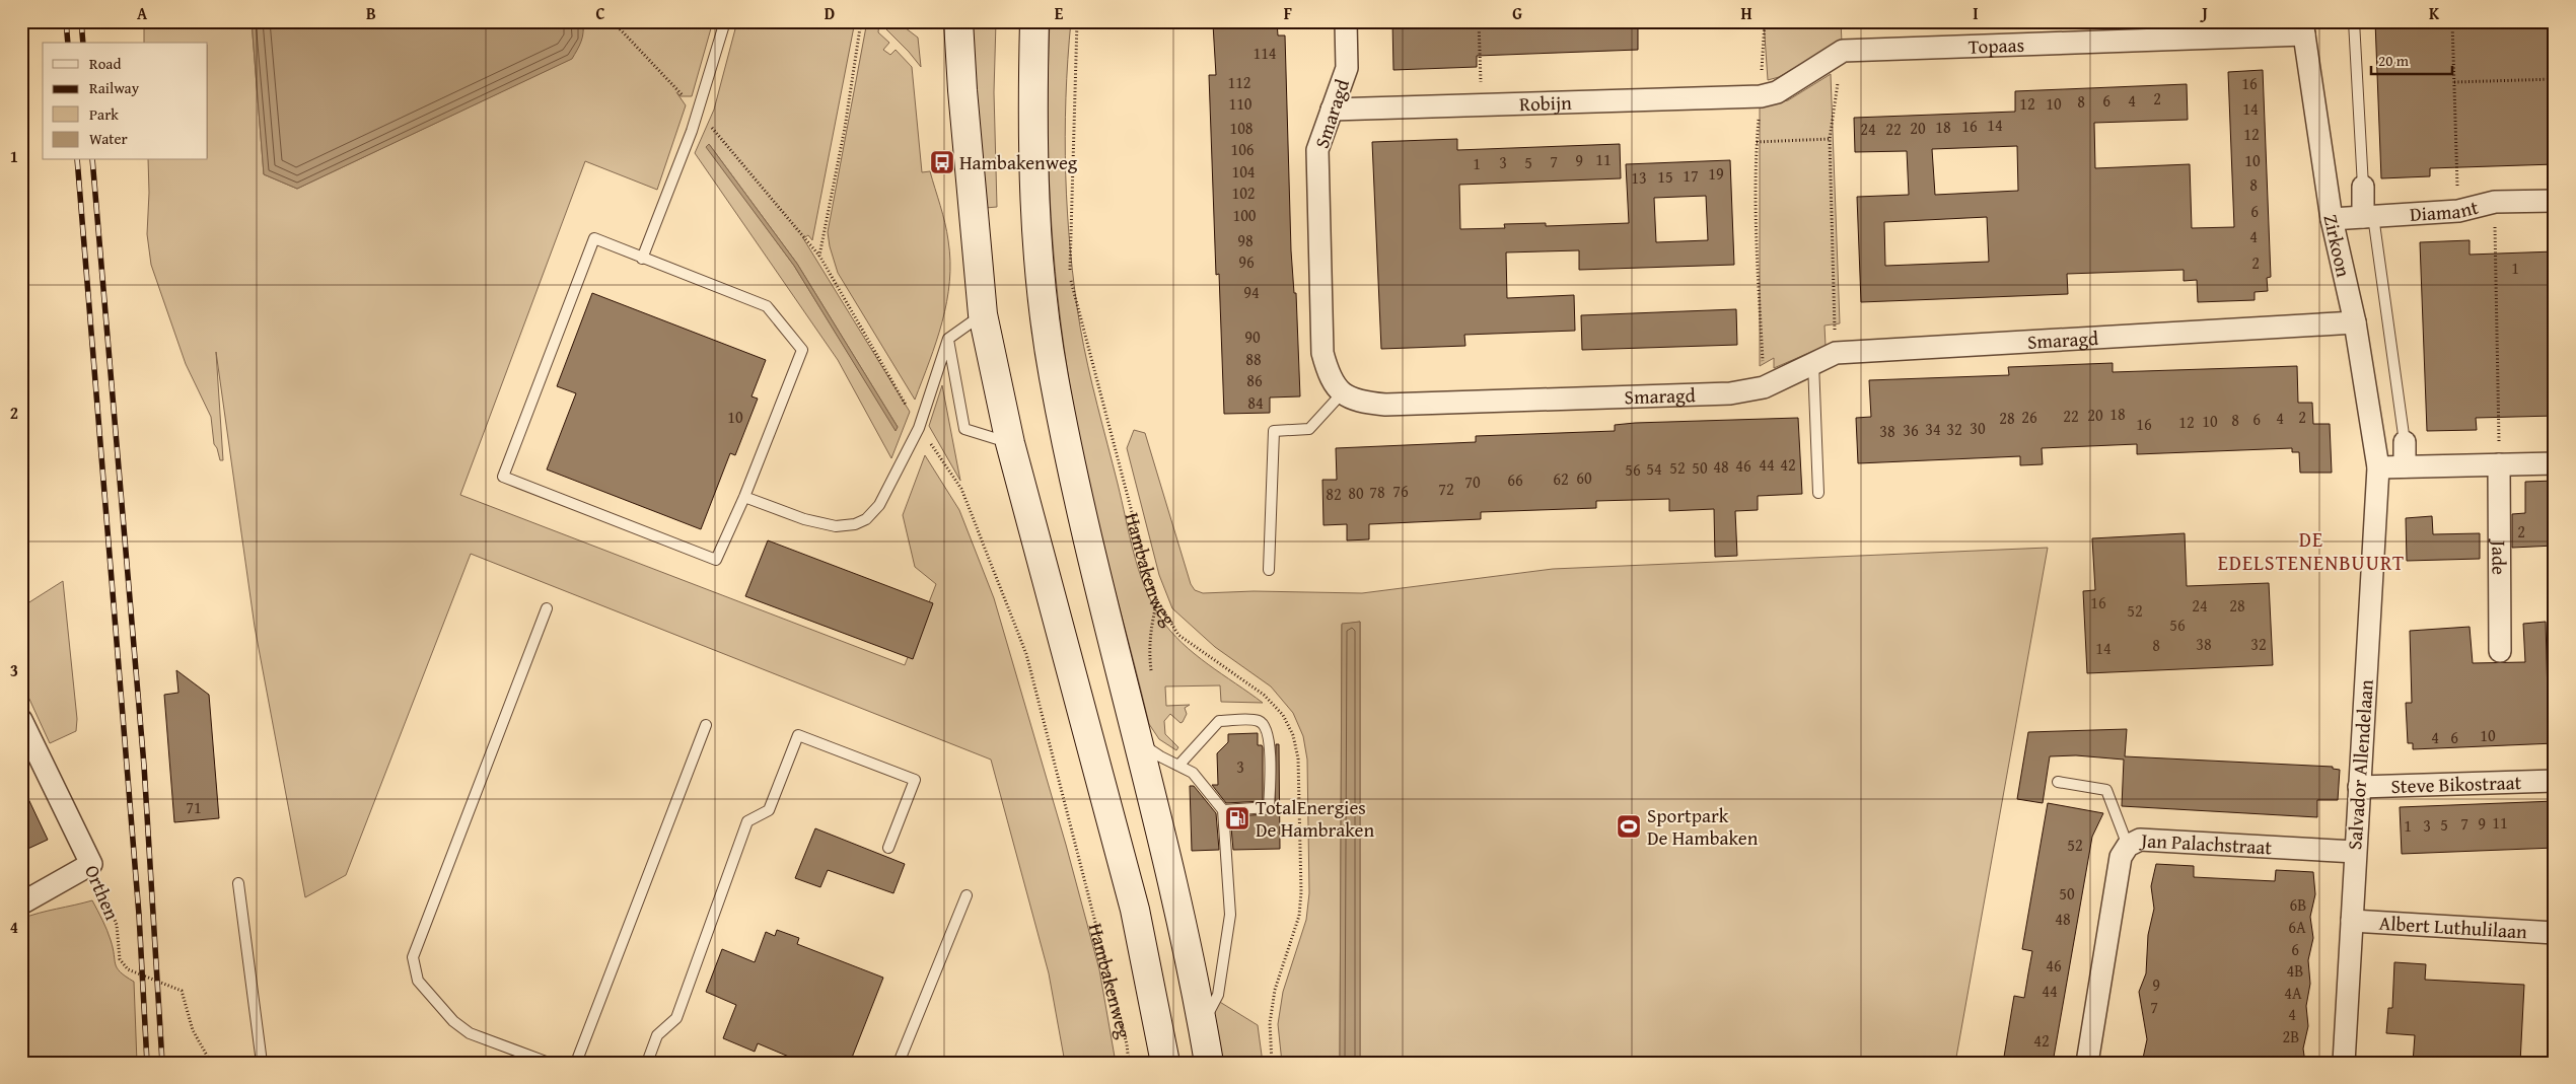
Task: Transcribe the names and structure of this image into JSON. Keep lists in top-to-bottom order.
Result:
{
  "streets": {
    "main road": ["Hambakenweg"],
    "street": [
      "Topaas",
      "Robijn",
      "Smaragd",
      "Diamant",
      "Zirkoon",
      "Jade",
      "Salvador Allendelaan",
      "Steve Bikostraat",
      "Jan Palachstraat",
      "Orthen",
      "Albert Luthulilaan"
    ]
  },
  "crossings": [
    ["Topaas", "Zirkoon"],
    ["Robijn", "Smaragd"],
    ["Smaragd", "Zirkoon"],
    ["Diamant", "Zirkoon"],
    ["Zirkoon", "Salvador Allendelaan"],
    ["Salvador Allendelaan", "Steve Bikostraat"],
    ["Salvador Allendelaan", "Jan Palachstraat"],
    ["Salvador Allendelaan", "Albert Luthulilaan"]
  ],
  "districts": ["DE EDELSTENENBUURT"],
  "places": {
    "bus stop": ["Hambakenweg"],
    "fuel station": ["TotalEnergies De Hambraken"],
    "sports": ["Sportpark De Hambaken"]
  },
  "house_numbers": [
    "114",
    "112",
    "16",
    "2",
    "6",
    "4",
    "8",
    "110",
    "12",
    "10",
    "14",
    "14",
    "16",
    "18",
    "108",
    "20",
    "24",
    "22",
    "12",
    "106",
    "11",
    "9",
    "10",
    "7",
    "3",
    "5",
    "1",
    "104",
    "19",
    "17",
    "15",
    "13",
    "8",
    "102",
    "6",
    "100",
    "4",
    "98",
    "96",
    "2",
    "1",
    "94",
    "90",
    "88",
    "86",
    "84",
    "18",
    "20",
    "22",
    "10",
    "26",
    "2",
    "28",
    "4",
    "6",
    "8",
    "10",
    "12",
    "16",
    "30",
    "34",
    "32",
    "36",
    "38",
    "44",
    "42",
    "46",
    "48",
    "52",
    "50",
    "54",
    "56",
    "60",
    "62",
    "66",
    "70",
    "72",
    "76",
    "78",
    "80",
    "82",
    "2",
    "16",
    "24",
    "28",
    "52",
    "56",
    "38",
    "32",
    "8",
    "14",
    "10",
    "4",
    "6",
    "3",
    "71",
    "11",
    "7",
    "9",
    "5",
    "1",
    "3",
    "52",
    "50",
    "6B",
    "48",
    "6A",
    "6",
    "46",
    "4B",
    "9",
    "44",
    "4A",
    "7",
    "4",
    "2B",
    "42"
  ],
  "legend": [
    "Road",
    "Railway",
    "Park",
    "Water"
  ],
  "scale_bar": "20 m",
  "grid": {
    "columns": [
      "A",
      "B",
      "C",
      "D",
      "E",
      "F",
      "G",
      "H",
      "I",
      "J",
      "K"
    ],
    "rows": [
      "1",
      "2",
      "3",
      "4"
    ]
  }
}
